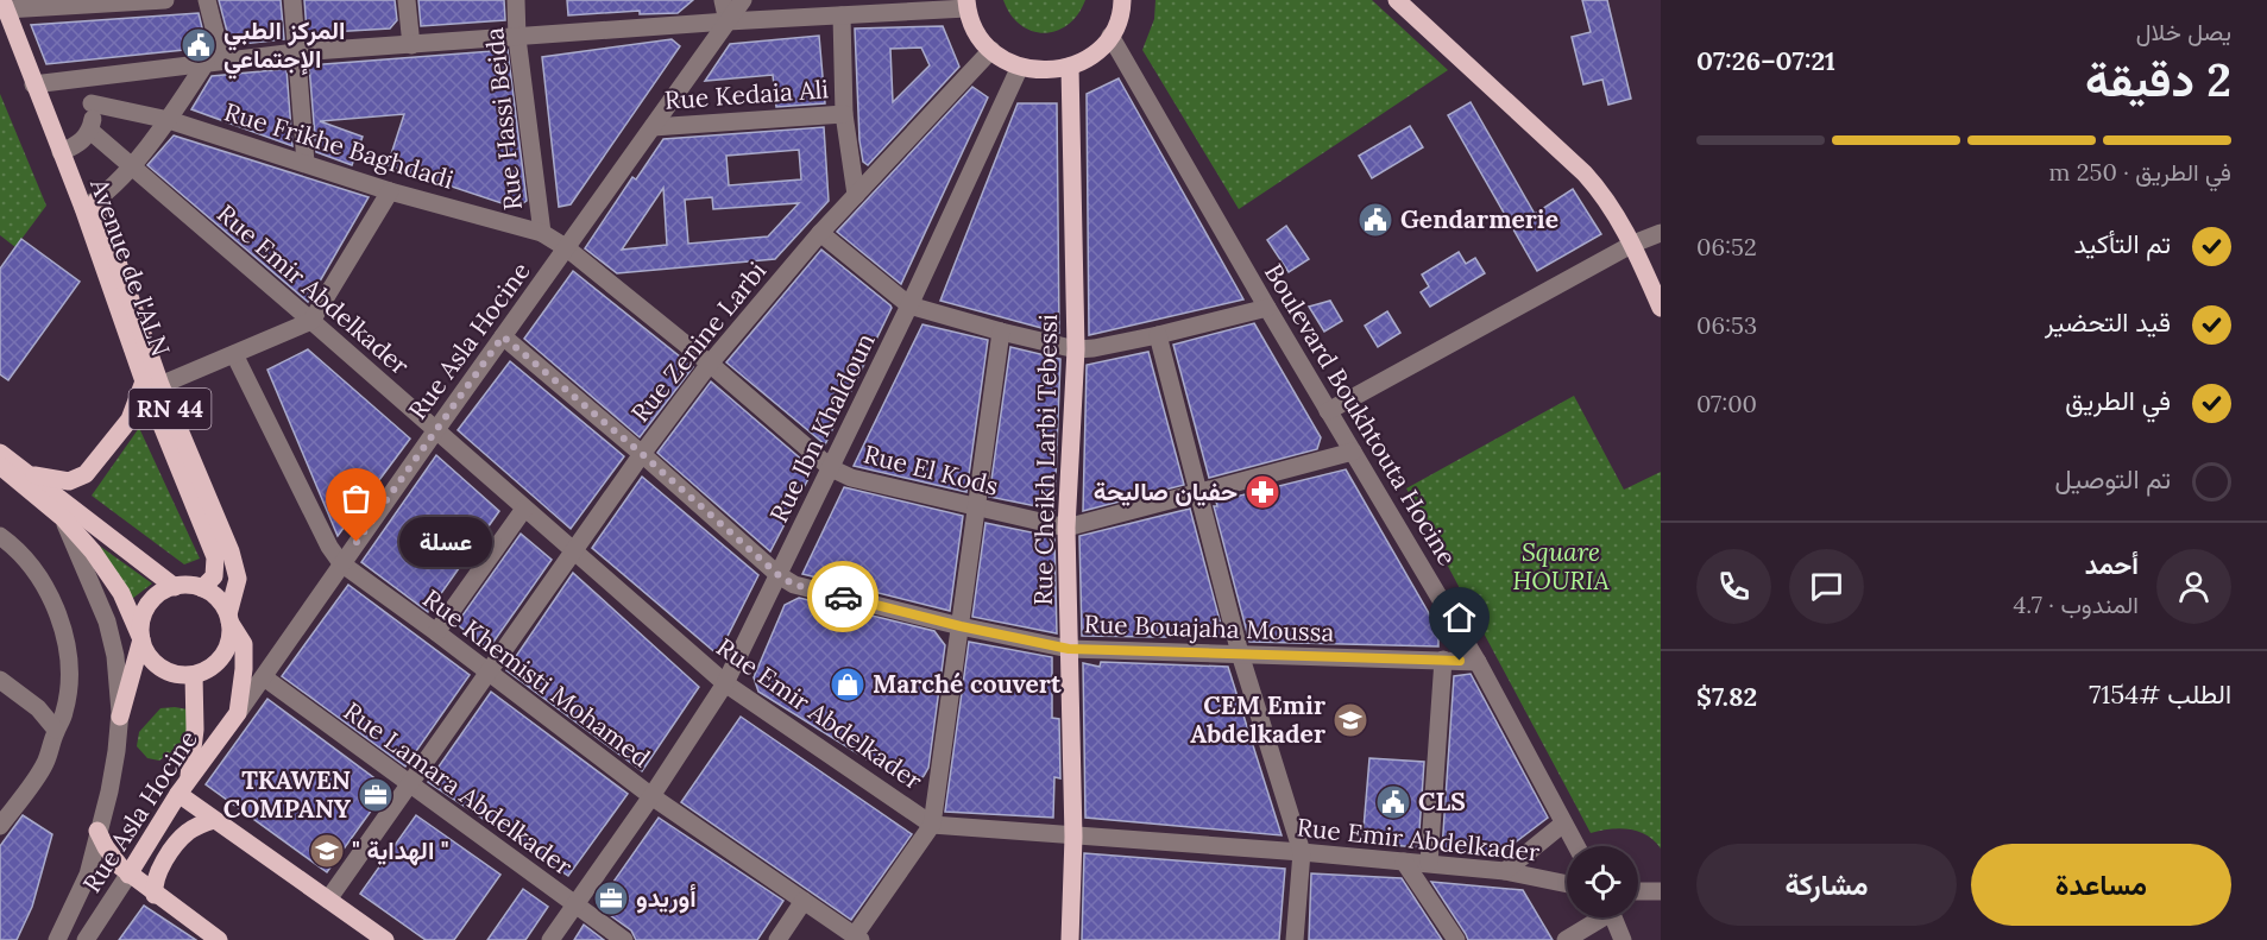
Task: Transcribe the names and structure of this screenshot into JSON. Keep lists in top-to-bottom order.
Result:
{
  "streets": {
    "main road": [
      "Avenue de l'ALN",
      "Rue Asla Hocine",
      "RN 44",
      "Rue Cheikh Larbi Tebessi"
    ],
    "street": [
      "Rue Kedaia Ali",
      "Rue Hassi Beida",
      "Rue Frikhe Baghdadi",
      "Rue Emir Abdelkader",
      "Rue Zenine Larbi",
      "Boulevard Boukhtouta Hocine",
      "Rue Ibn Khaldoun",
      "Rue El Kods",
      "Rue Bouajaha Moussa",
      "Rue Khemisti Mohamed",
      "Rue Lamara Abdelkader"
    ]
  },
  "crossings": [
    ["Rue Kedaia Ali", "Rue Asla Hocine"],
    ["Rue Hassi Beida", "Rue Frikhe Baghdadi"],
    ["Rue Frikhe Baghdadi", "Rue Asla Hocine"],
    ["Rue Frikhe Baghdadi", "Rue El Kods"],
    ["Avenue de l'ALN", "Rue Asla Hocine"],
    ["Rue Emir Abdelkader", "Rue Asla Hocine"],
    ["Rue Emir Abdelkader", "Rue Zenine Larbi"],
    ["Rue Emir Abdelkader", "Rue Ibn Khaldoun"],
    ["Rue Emir Abdelkader", "Rue Cheikh Larbi Tebessi"],
    ["Rue Asla Hocine", "Rue El Kods"],
    ["Rue Asla Hocine", "Rue Bouajaha Moussa"],
    ["Rue Asla Hocine", "Rue Khemisti Mohamed"],
    ["Rue Asla Hocine", "Rue Lamara Abdelkader"],
    ["Rue Zenine Larbi", "Rue El Kods"],
    ["Rue Zenine Larbi", "Rue Bouajaha Moussa"],
    ["Rue Zenine Larbi", "Rue Khemisti Mohamed"],
    ["Rue Zenine Larbi", "Rue Lamara Abdelkader"],
    ["Boulevard Boukhtouta Hocine", "Rue El Kods"],
    ["Boulevard Boukhtouta Hocine", "Rue Bouajaha Moussa"],
    ["Rue Ibn Khaldoun", "Rue El Kods"],
    ["Rue Ibn Khaldoun", "Rue Bouajaha Moussa"],
    ["Rue Ibn Khaldoun", "Rue Khemisti Mohamed"],
    ["Rue Ibn Khaldoun", "Rue Lamara Abdelkader"],
    ["Rue Cheikh Larbi Tebessi", "Rue El Kods"],
    ["Rue Cheikh Larbi Tebessi", "Rue Bouajaha Moussa"]
  ],
  "parks": ["Square HOURIA"],
  "places": {
    "public building": ["المركز الطبي الإجتماعي", "Gendarmerie", "CLS"],
    "pharmacy": ["حفيان صاليحة"],
    "other": ["عسلة"],
    "shop": ["Marché couvert"],
    "school or university": ["CEM Emir Abdelkader", "\" الهداية \""],
    "office": ["TKAWEN COMPANY", "أوريدو"]
  },
  "page": {
    "heading": ["2 دقيقة", "يصل خلال", "07:21–07:26"],
    "panel": [
      "أحمد",
      "المندوب · 4.7",
      "الطلب #7154",
      "$7.82"
    ],
    "bar": "في الطريق · 250 m",
    "list": [
      ["تم التأكيد", "06:52"],
      ["قيد التحضير", "06:53"],
      ["في الطريق", "07:00"],
      "تم التوصيل"
    ],
    "bubble": "عسلة",
    "buttons": ["مساعدة", "مشاركة"]
  }
}
